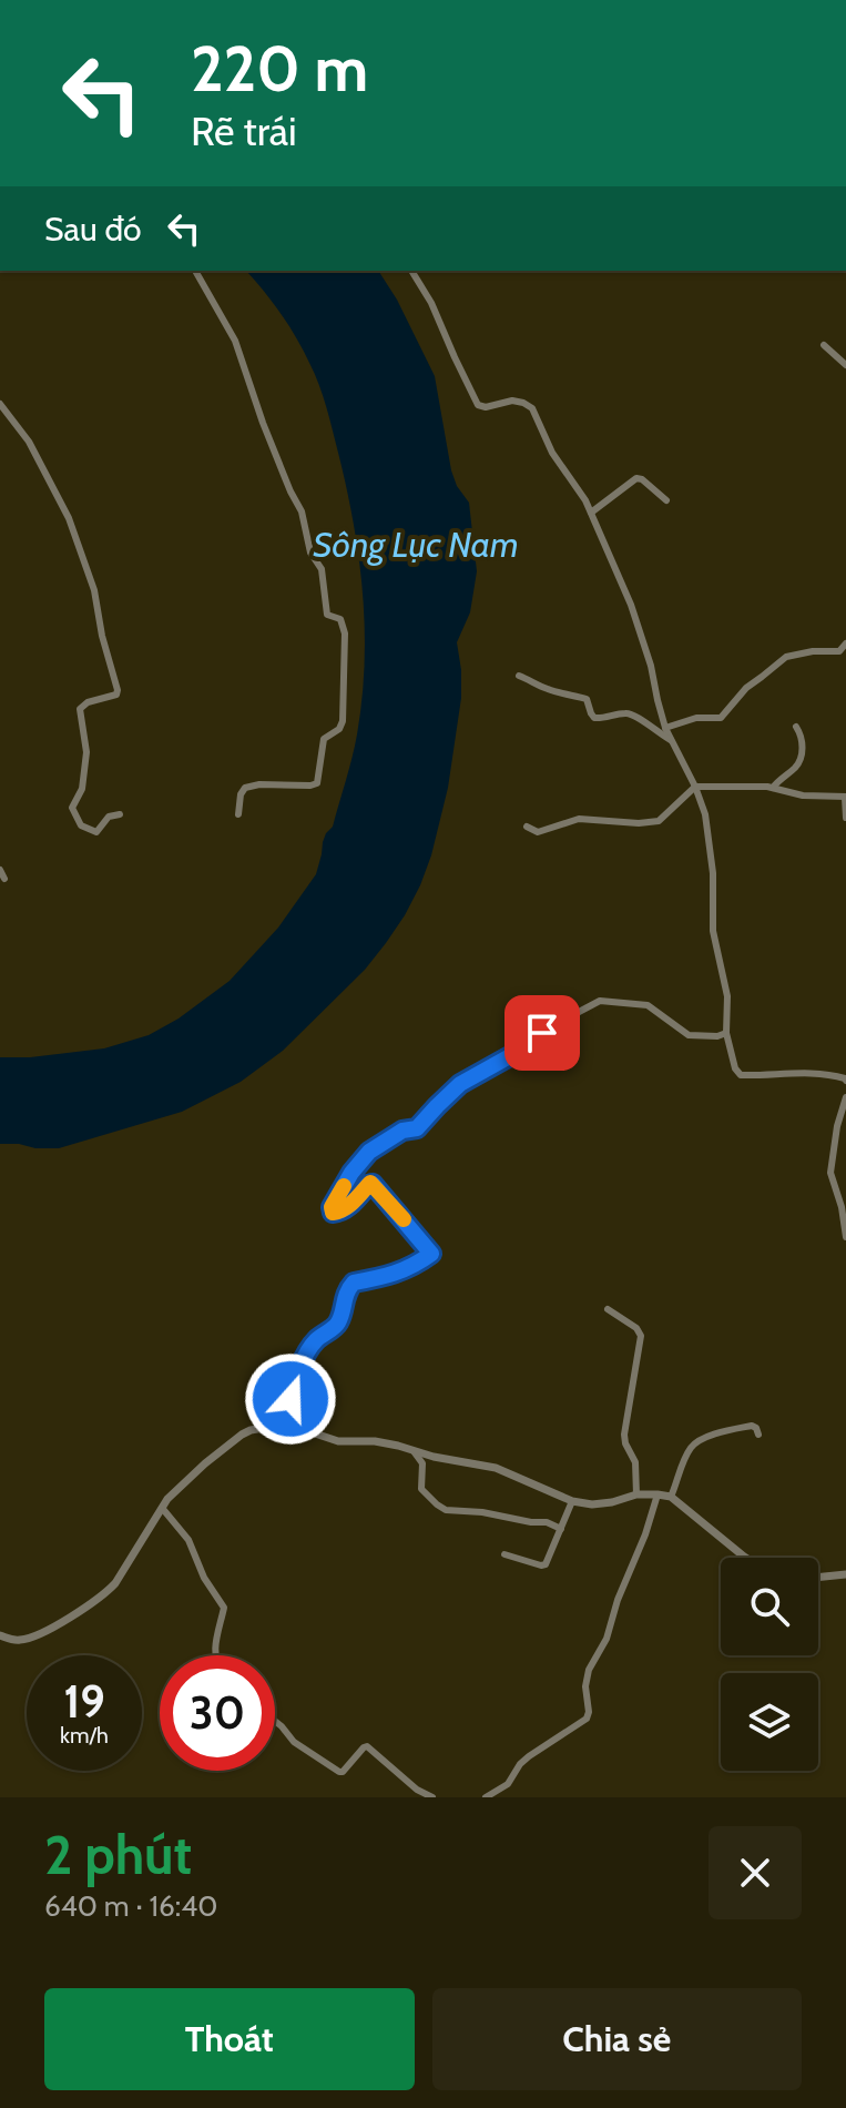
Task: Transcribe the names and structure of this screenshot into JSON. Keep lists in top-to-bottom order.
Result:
{
  "water": ["Sông Lục Nam"],
  "page": {
    "turn": ["220 m", "Rẽ trái"],
    "then": "Sau đó",
    "speed": "19 km/h",
    "limit": "30",
    "heading": ["2 phút", "640 m · 16:40"],
    "buttons": ["Thoát", "Chia sẻ"]
  }
}
